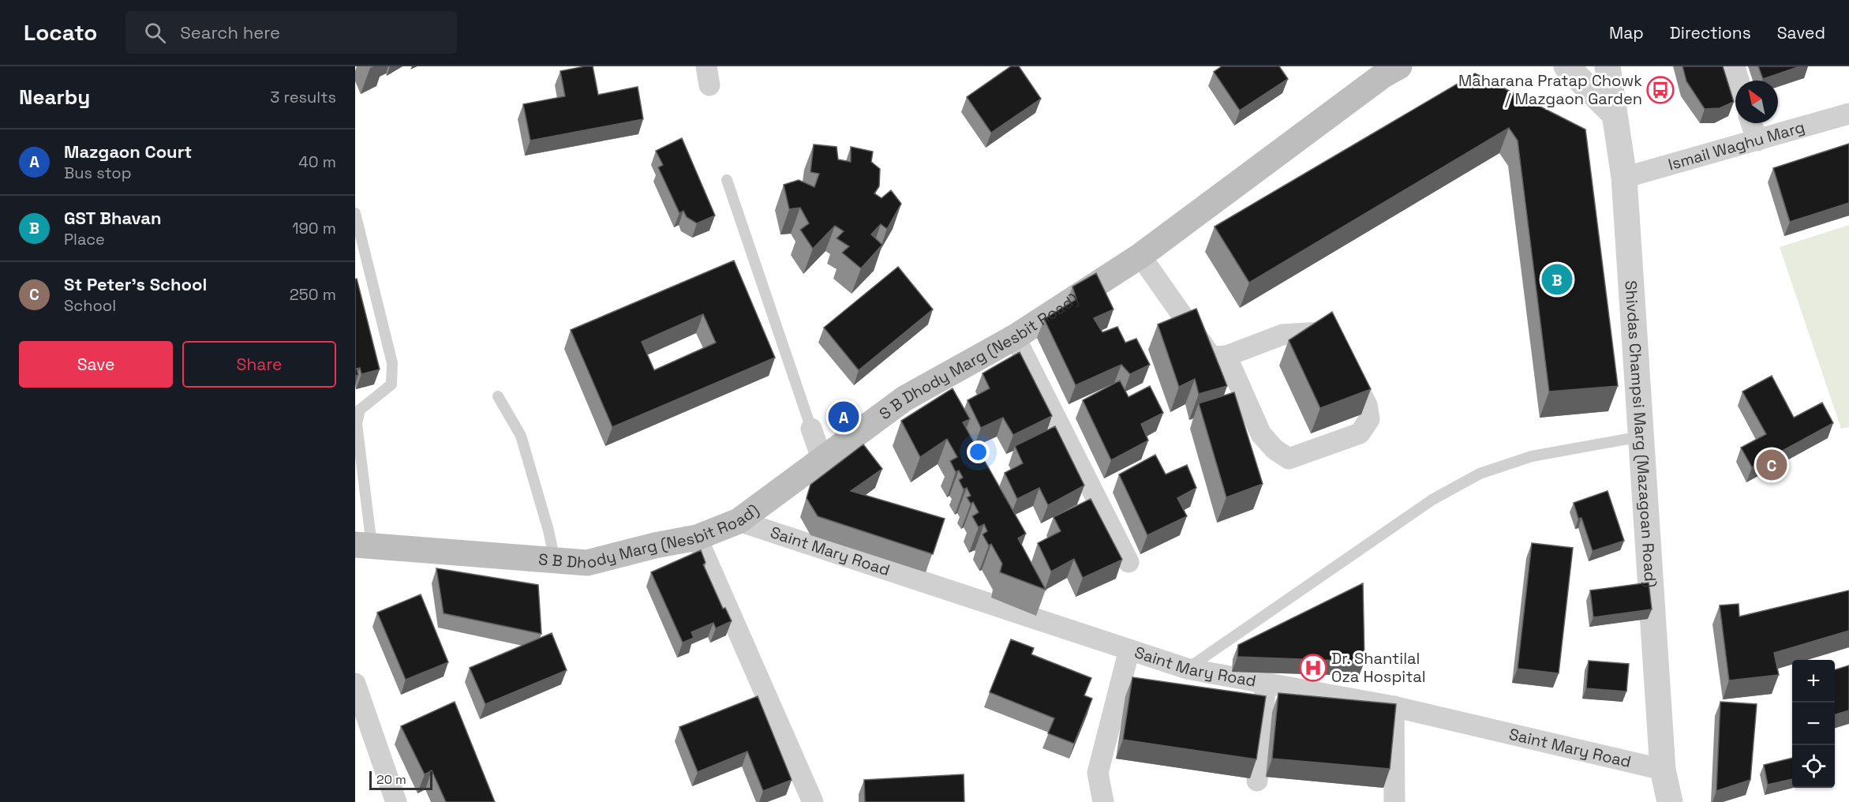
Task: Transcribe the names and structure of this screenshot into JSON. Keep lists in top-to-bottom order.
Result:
{
  "streets": {
    "main road": ["S B Dhody Marg (Nesbit Road)"],
    "street": ["Ismail Waghu Marg", "Shivdas Champsi Marg (Mazagoan Road)", "Saint Mary Road"]
  },
  "crossings": [
    ["Ismail Waghu Marg", "Shivdas Champsi Marg (Mazagoan Road)"],
    ["S B Dhody Marg (Nesbit Road)", "Saint Mary Road"],
    ["Shivdas Champsi Marg (Mazagoan Road)", "Saint Mary Road"]
  ],
  "places": {
    "bus stop": ["Maharana Pratap Chowk / Mazgaon Garden"],
    "hospital": ["Dr. Shantilal Oza Hospital"]
  },
  "scale_bar": "20 m",
  "north": "top left",
  "page": {
    "header": "Locato",
    "search": "Search here",
    "nav": ["Map", "Directions", "Saved"],
    "heading": ["Nearby", "3 results"],
    "list": [
      {
        "mark": "A",
        "name": "Mazgaon Court",
        "note": "Bus stop",
        "value": "40 m"
      },
      {
        "mark": "B",
        "name": "GST Bhavan",
        "note": "Place",
        "value": "190 m"
      },
      {
        "mark": "C",
        "name": "St Peter's School",
        "note": "School",
        "value": "250 m"
      }
    ],
    "pins": ["B", "A", "C"],
    "buttons": ["Save", "Share"],
    "map_buttons": ["+", "−"],
    "scale": "20 m"
  }
}
